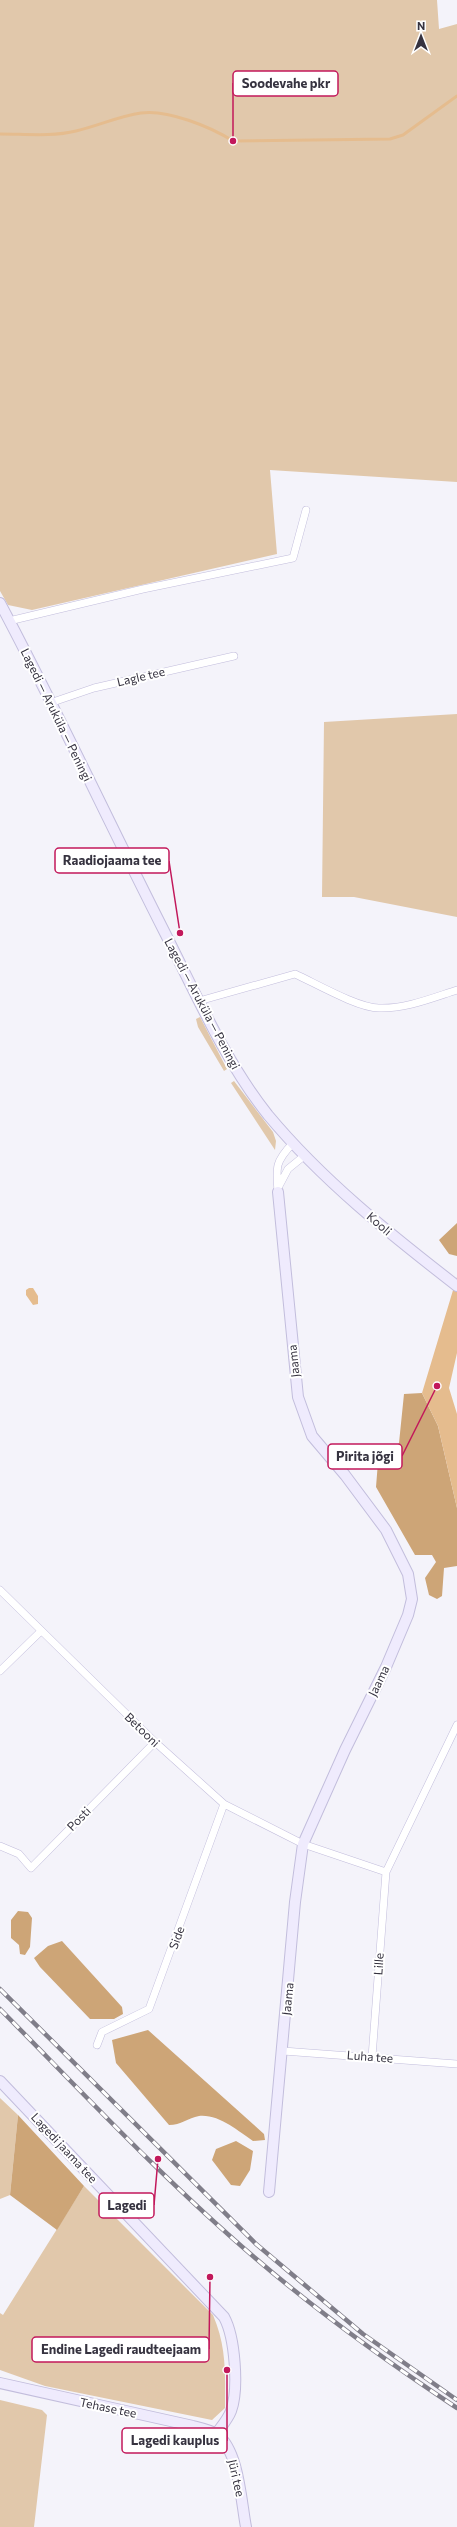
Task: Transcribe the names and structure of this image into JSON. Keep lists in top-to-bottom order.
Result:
{
  "streets": {
    "street": [
      "Lagle tee",
      "Lagedi — Aruküla — Peningi",
      "Kooli",
      "Jaama",
      "Betooni",
      "Posti",
      "Side",
      "Lille",
      "Luha tee",
      "Lagedi jaama tee",
      "Tehase tee",
      "Jüri tee"
    ]
  },
  "crossings": [
    ["Lagle tee", "Lagedi — Aruküla — Peningi"],
    ["Lagedi — Aruküla — Peningi", "Kooli"],
    ["Lagedi — Aruküla — Peningi", "Jaama"],
    ["Kooli", "Jaama"],
    ["Jaama", "Betooni"],
    ["Jaama", "Luha tee"],
    ["Betooni", "Posti"],
    ["Betooni", "Side"],
    ["Lille", "Luha tee"],
    ["Lagedi jaama tee", "Tehase tee"],
    ["Lagedi jaama tee", "Jüri tee"],
    ["Tehase tee", "Jüri tee"]
  ],
  "places": [
    "Soodevahe pkr",
    "Raadiojaama tee",
    "Pirita jõgi",
    "Lagedi",
    "Endine Lagedi raudteejaam",
    "Lagedi kauplus"
  ],
  "north": "top"
}
